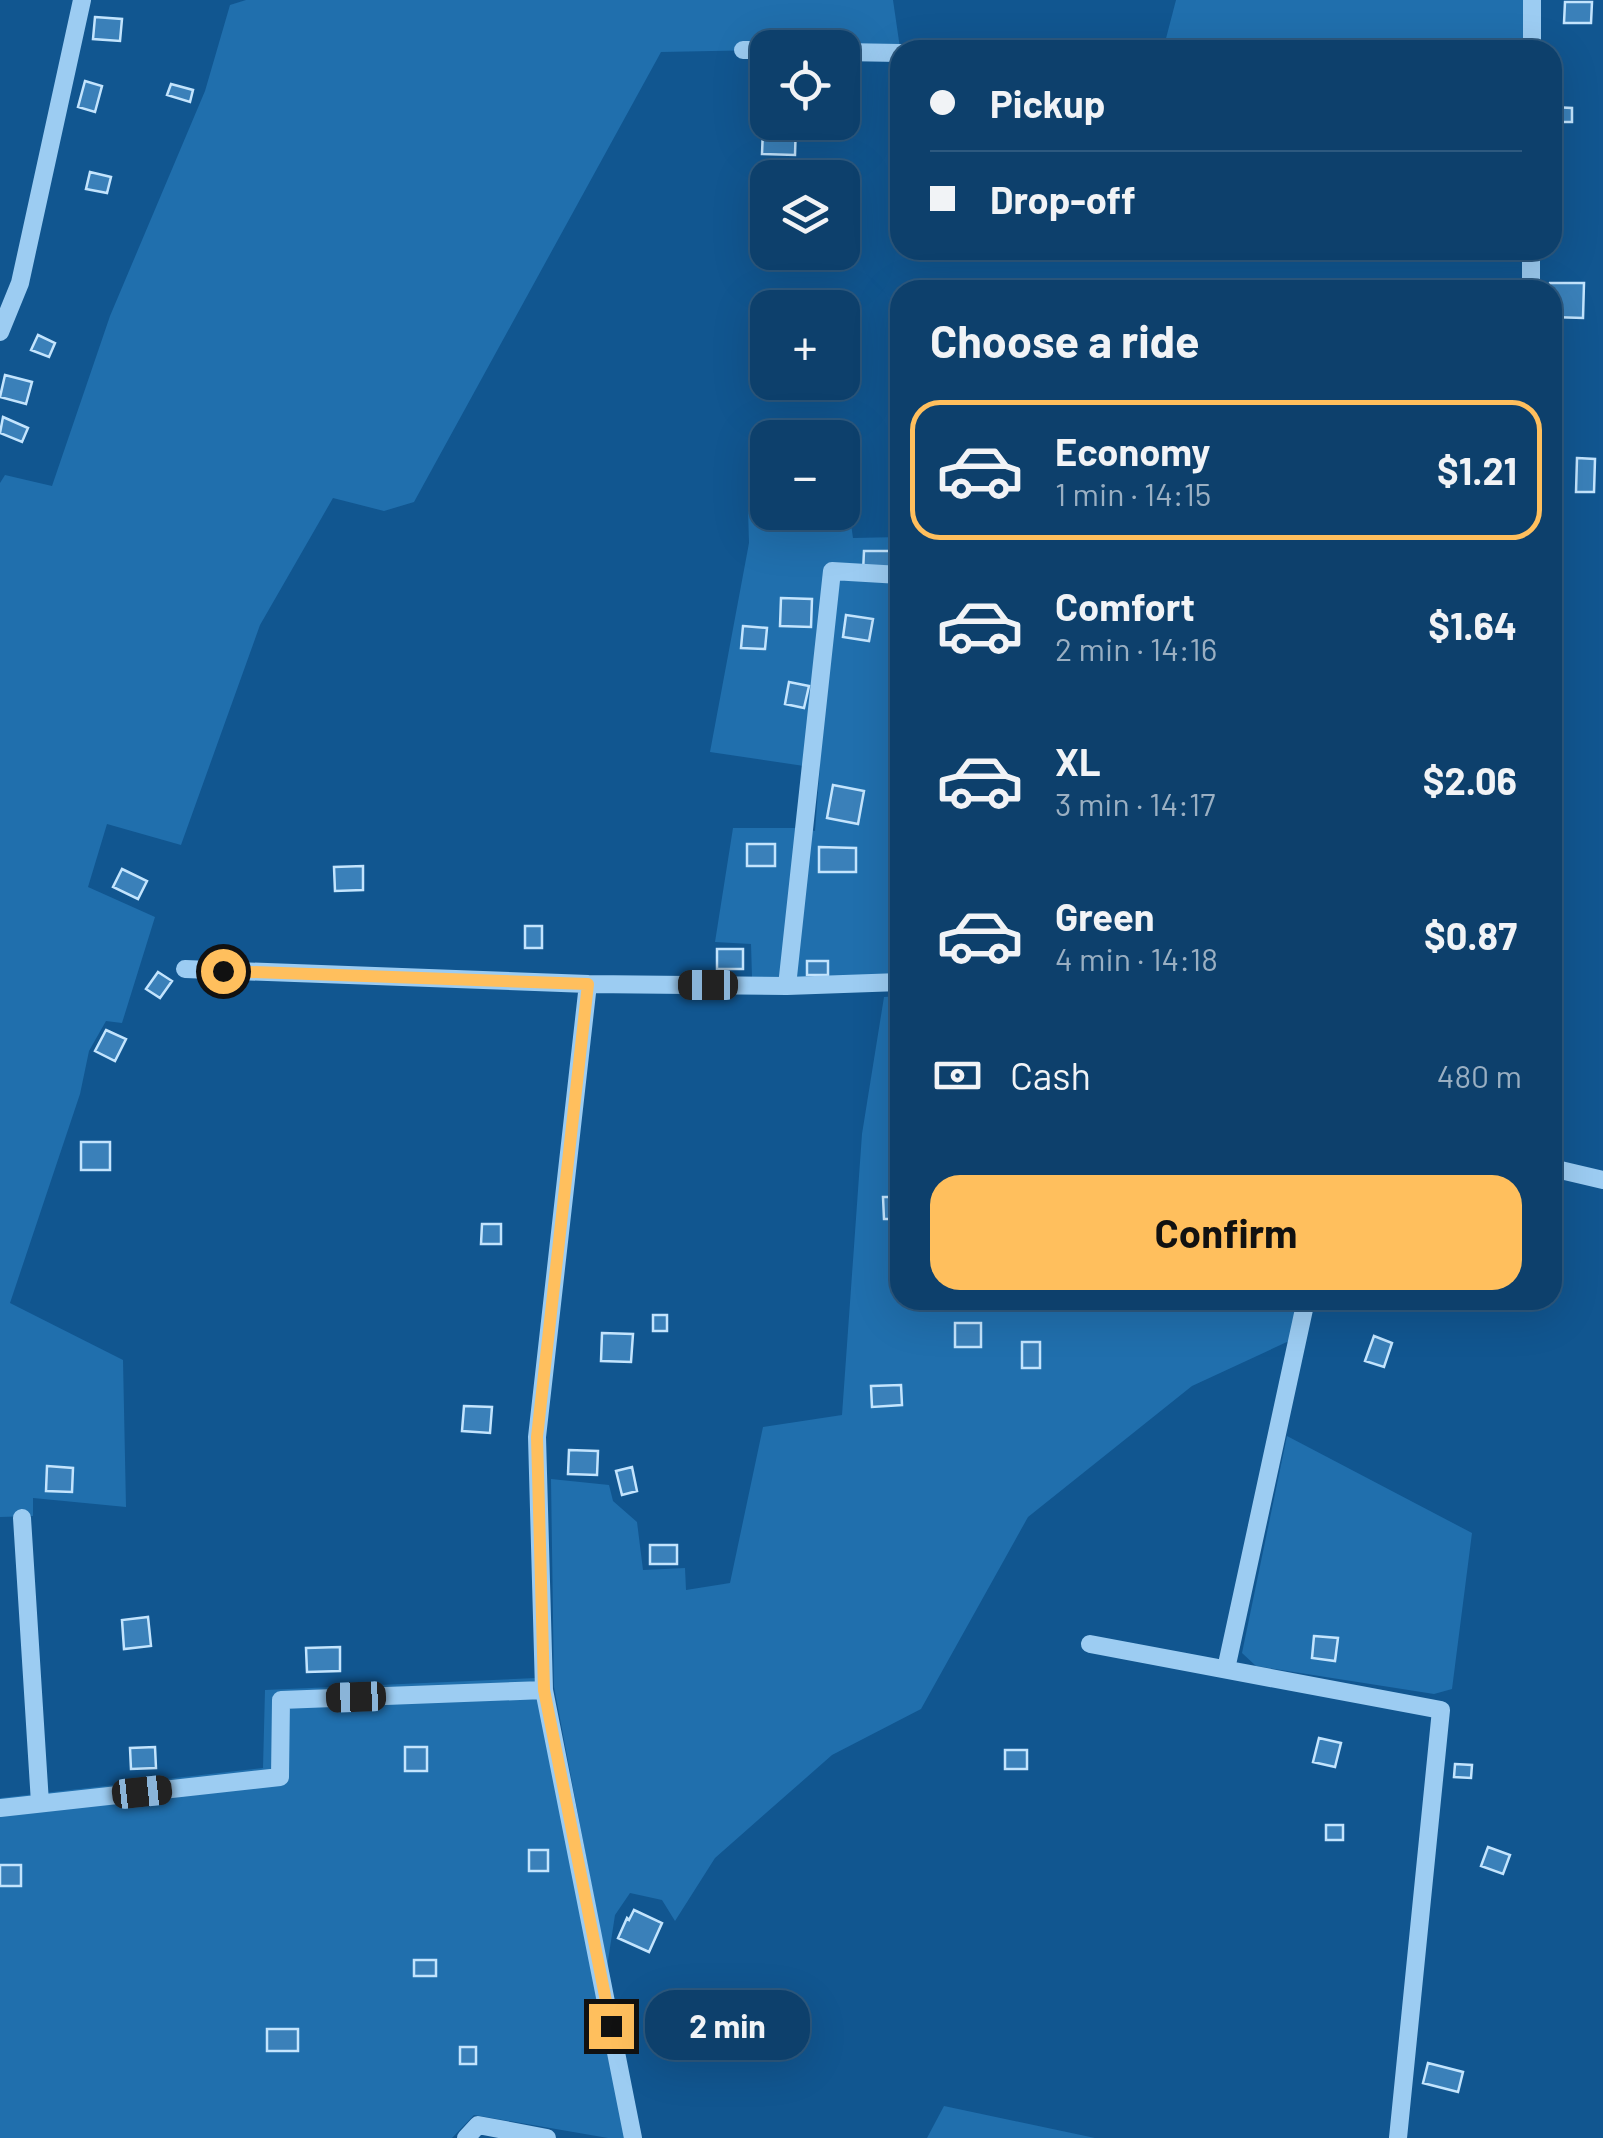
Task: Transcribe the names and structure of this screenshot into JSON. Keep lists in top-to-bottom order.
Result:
{
  "page": {
    "map_buttons": ["+", "−"],
    "banner": ["Pickup", "Drop-off"],
    "heading": "Choose a ride",
    "list": [
      {
        "name": "Economy",
        "note": "1 min · 14:15",
        "value": "$1.21"
      },
      {
        "name": "Comfort",
        "note": "2 min · 14:16",
        "value": "$1.64"
      },
      {
        "name": "XL",
        "note": "3 min · 14:17",
        "value": "$2.06"
      },
      {
        "name": "Green",
        "note": "4 min · 14:18",
        "value": "$0.87"
      }
    ],
    "pay": ["Cash", "480 m"],
    "buttons": "Confirm",
    "bubble": "2 min"
  }
}
